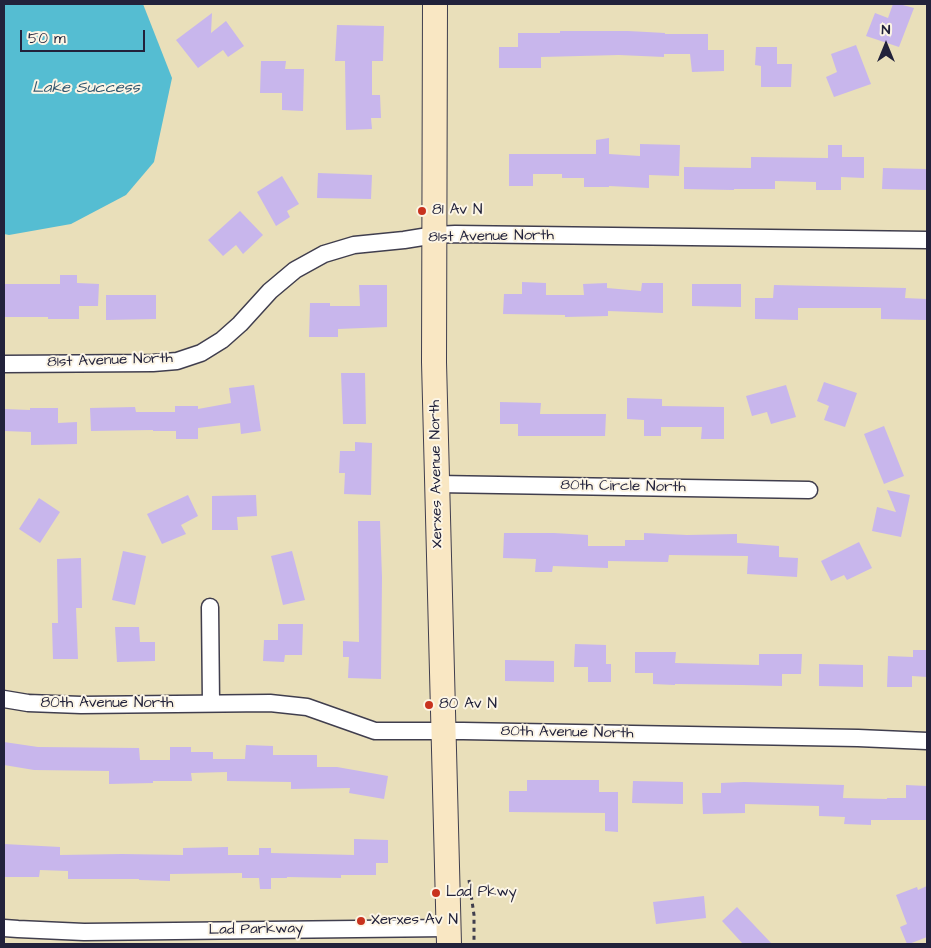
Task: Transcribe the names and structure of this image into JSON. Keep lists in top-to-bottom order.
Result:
{
  "streets": {
    "street": [
      "81st Avenue North",
      "Xerxes Avenue North",
      "80th Circle North",
      "80th Avenue North",
      "Lad Parkway"
    ]
  },
  "crossings": [
    ["81st Avenue North", "Xerxes Avenue North"],
    ["Xerxes Avenue North", "80th Circle North"],
    ["Xerxes Avenue North", "80th Avenue North"],
    ["Xerxes Avenue North", "Lad Parkway"]
  ],
  "water": ["Lake Success"],
  "places": [
    "81 Av N",
    "80 Av N",
    "Lad Pkwy",
    "Xerxes Av N"
  ],
  "scale_bar": "50 m",
  "north": "top"
}
